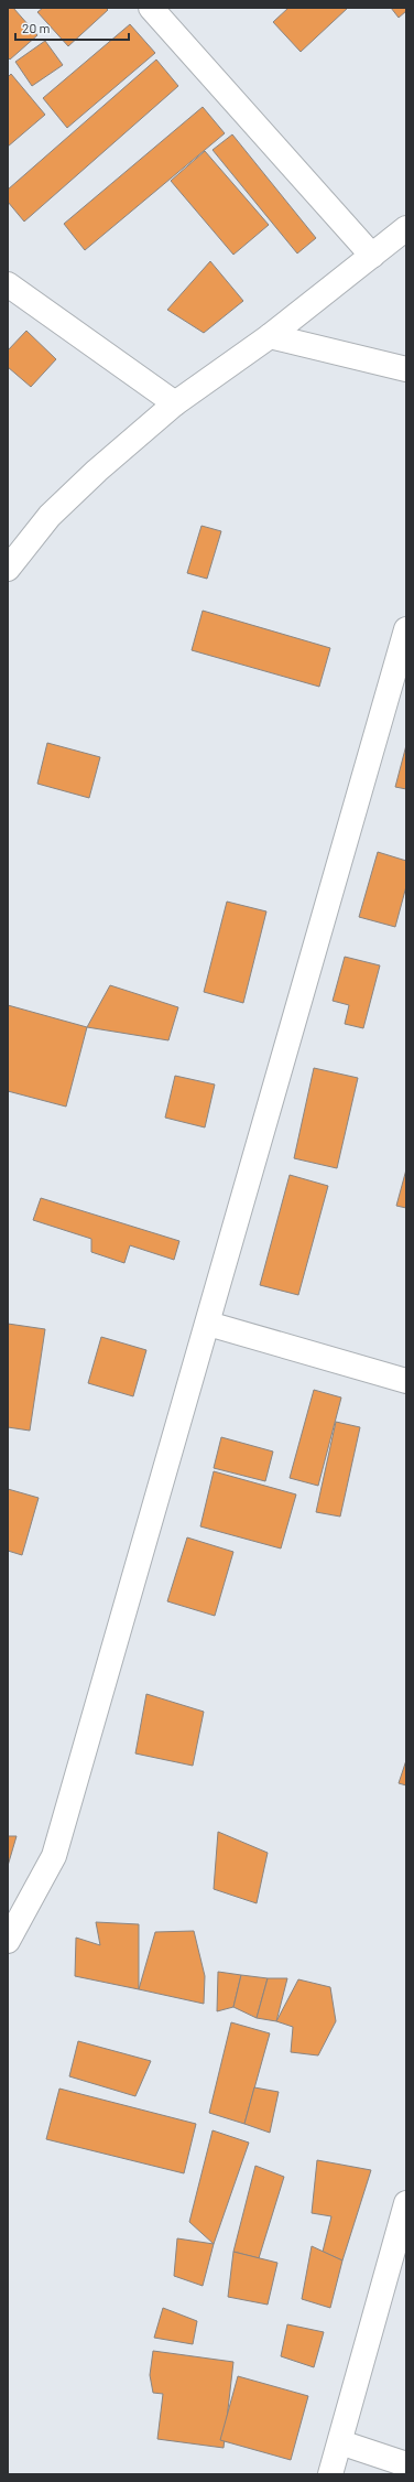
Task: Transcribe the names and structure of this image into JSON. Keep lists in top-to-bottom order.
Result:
{
  "scale_bar": "20 m"
}
